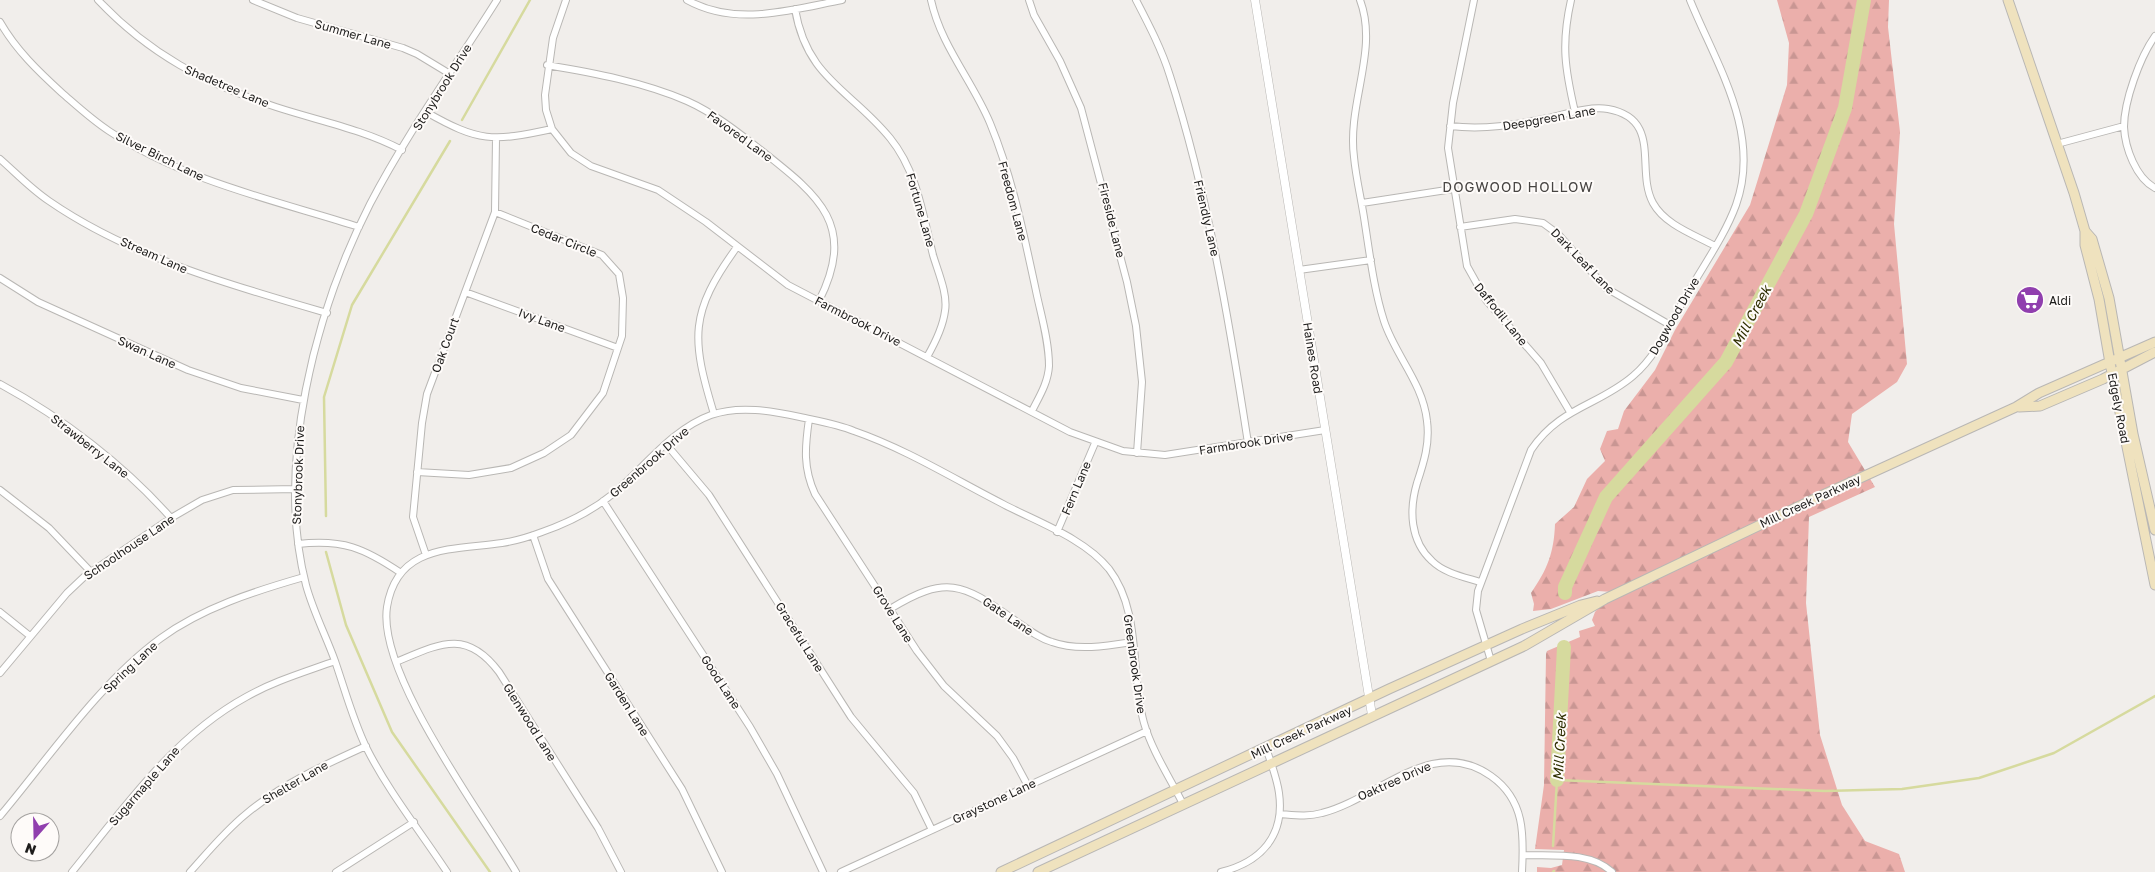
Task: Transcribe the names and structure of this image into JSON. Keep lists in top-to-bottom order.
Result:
{
  "streets": {
    "main road": ["Edgely Road", "Mill Creek Parkway"],
    "street": [
      "Summer Lane",
      "Shadetree Lane",
      "Stonybrook Drive",
      "Deepgreen Lane",
      "Favored Lane",
      "Silver Birch Lane",
      "Freedom Lane",
      "Fortune Lane",
      "Friendly Lane",
      "Fireside Lane",
      "Cedar Circle",
      "Stream Lane",
      "Dark Leaf Lane",
      "Daffodil Lane",
      "Dogwood Drive",
      "Ivy Lane",
      "Farmbrook Drive",
      "Oak Court",
      "Swan Lane",
      "Haines Road",
      "Strawberry Lane",
      "Greenbrook Drive",
      "Fern Lane",
      "Schoolhouse Lane",
      "Grove Lane",
      "Gate Lane",
      "Graceful Lane",
      "Spring Lane",
      "Good Lane",
      "Garden Lane",
      "Glenwood Lane",
      "Oaktree Drive",
      "Shelter Lane",
      "Sugarmaple Lane",
      "Graystone Lane"
    ]
  },
  "crossings": [
    ["Summer Lane", "Stonybrook Drive"],
    ["Shadetree Lane", "Stonybrook Drive"],
    ["Stonybrook Drive", "Silver Birch Lane"],
    ["Stonybrook Drive", "Stream Lane"],
    ["Stonybrook Drive", "Swan Lane"],
    ["Stonybrook Drive", "Schoolhouse Lane"],
    ["Stonybrook Drive", "Spring Lane"],
    ["Stonybrook Drive", "Shelter Lane"],
    ["Stonybrook Drive", "Sugarmaple Lane"],
    ["Deepgreen Lane", "Daffodil Lane"],
    ["Deepgreen Lane", "Dogwood Drive"],
    ["Favored Lane", "Farmbrook Drive"],
    ["Freedom Lane", "Farmbrook Drive"],
    ["Fortune Lane", "Farmbrook Drive"],
    ["Friendly Lane", "Farmbrook Drive"],
    ["Fireside Lane", "Farmbrook Drive"],
    ["Cedar Circle", "Ivy Lane"],
    ["Cedar Circle", "Oak Court"],
    ["Dark Leaf Lane", "Daffodil Lane"],
    ["Dark Leaf Lane", "Dogwood Drive"],
    ["Daffodil Lane", "Dogwood Drive"],
    ["Dogwood Drive", "Mill Creek Parkway"],
    ["Ivy Lane", "Oak Court"],
    ["Farmbrook Drive", "Haines Road"],
    ["Farmbrook Drive", "Fern Lane"],
    ["Oak Court", "Greenbrook Drive"],
    ["Haines Road", "Mill Creek Parkway"],
    ["Edgely Road", "Mill Creek Parkway"],
    ["Strawberry Lane", "Schoolhouse Lane"],
    ["Greenbrook Drive", "Fern Lane"],
    ["Greenbrook Drive", "Mill Creek Parkway"],
    ["Greenbrook Drive", "Grove Lane"],
    ["Greenbrook Drive", "Gate Lane"],
    ["Greenbrook Drive", "Graceful Lane"],
    ["Greenbrook Drive", "Good Lane"],
    ["Greenbrook Drive", "Garden Lane"],
    ["Greenbrook Drive", "Glenwood Lane"],
    ["Greenbrook Drive", "Graystone Lane"],
    ["Grove Lane", "Gate Lane"],
    ["Grove Lane", "Graystone Lane"],
    ["Graceful Lane", "Graystone Lane"]
  ],
  "districts": ["DOGWOOD HOLLOW"],
  "water": ["Mill Creek"],
  "places": {
    "supermarket": ["Aldi"]
  },
  "north": "bottom"
}
